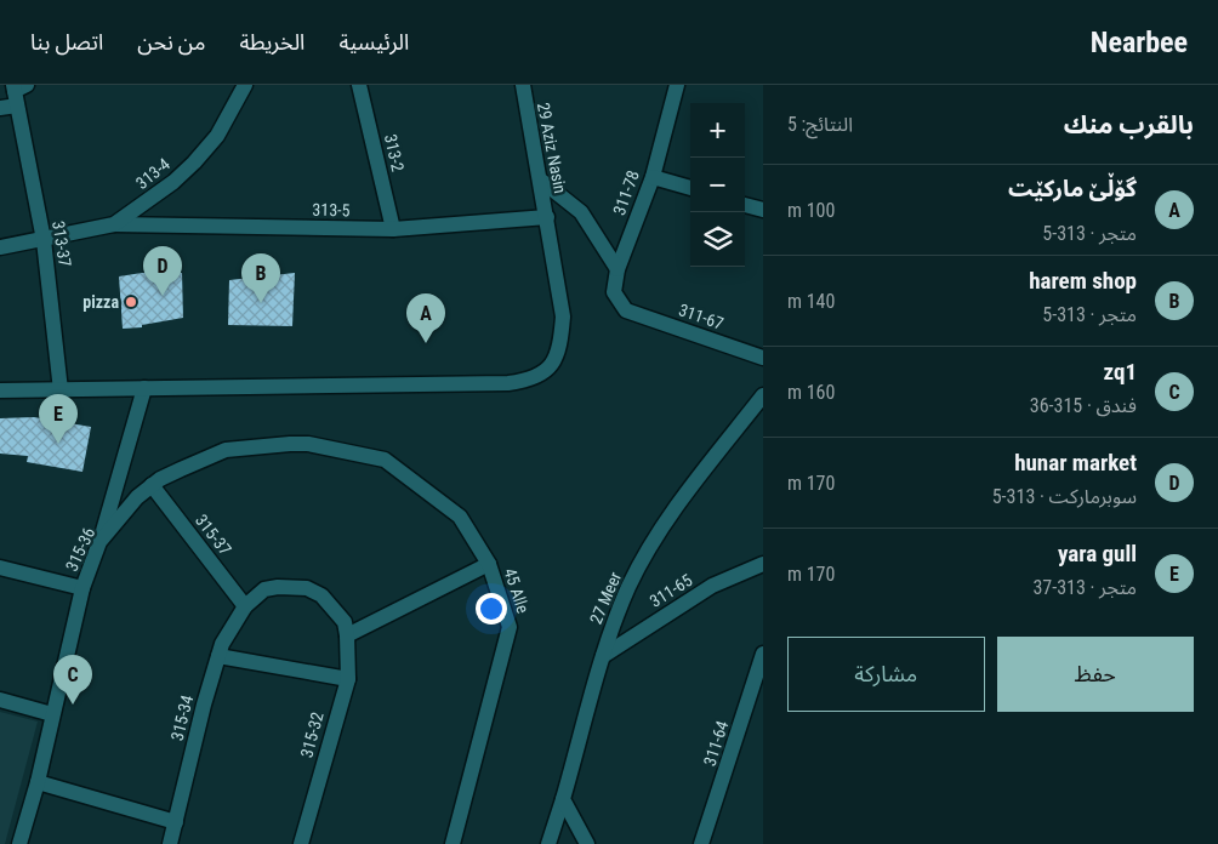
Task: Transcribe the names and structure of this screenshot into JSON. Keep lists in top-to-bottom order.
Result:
{
  "streets": {
    "street": [
      "29 Aziz Nasin",
      "313-2",
      "313-4",
      "311-78",
      "313-5",
      "313-37",
      "311-67",
      "315-37",
      "315-36",
      "45 Alle",
      "311-65",
      "27 Meer",
      "315-34",
      "315-32",
      "311-64"
    ]
  },
  "crossings": [
    ["29 Aziz Nasin", "313-5"],
    ["29 Aziz Nasin", "313-37"],
    ["313-2", "313-5"],
    ["313-4", "313-5"],
    ["313-4", "313-37"],
    ["311-78", "311-67"],
    ["315-37", "315-36"],
    ["315-37", "315-34"],
    ["315-36", "45 Alle"],
    ["311-65", "27 Meer"],
    ["315-34", "315-32"]
  ],
  "places": ["pizza"],
  "page": {
    "header": "Nearbee",
    "nav": [
      "الرئيسية",
      "الخريطة",
      "من نحن",
      "اتصل بنا"
    ],
    "heading": ["بالقرب منك", "النتائج: 5"],
    "map_buttons": ["+", "−"],
    "list": [
      {
        "mark": "A",
        "name": "گۆڵێ مارکێت",
        "note": "متجر · 313-5",
        "value": "100 m"
      },
      {
        "mark": "B",
        "name": "harem shop",
        "note": "متجر · 313-5",
        "value": "140 m"
      },
      {
        "mark": "C",
        "name": "zq1",
        "note": "فندق · 315-36",
        "value": "160 m"
      },
      {
        "mark": "D",
        "name": "hunar market",
        "note": "سوبرماركت · 313-5",
        "value": "170 m"
      },
      {
        "mark": "E",
        "name": "yara gull",
        "note": "متجر · 313-37",
        "value": "170 m"
      }
    ],
    "pins": [
      "D",
      "B",
      "A",
      "E",
      "C"
    ],
    "buttons": ["حفظ", "مشاركة"]
  }
}
